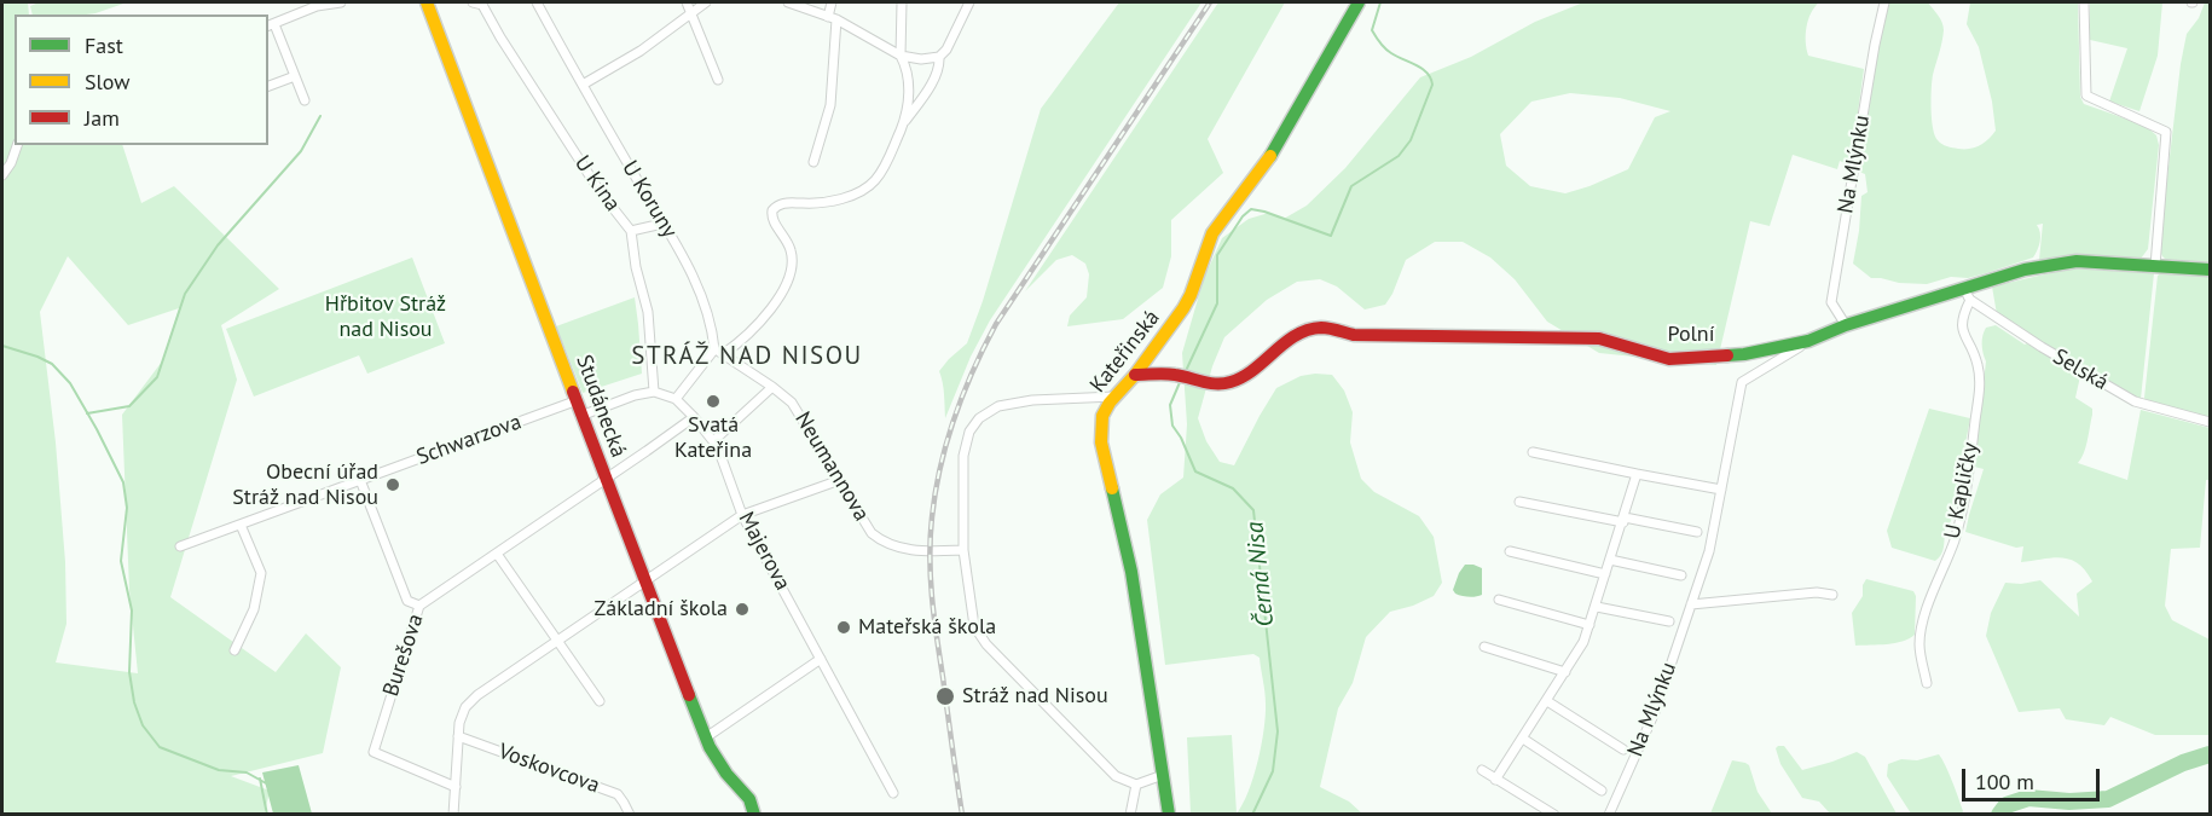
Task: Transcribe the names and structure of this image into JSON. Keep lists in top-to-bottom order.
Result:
{
  "streets": {
    "street": [
      "Na Mlýnku",
      "U Kina",
      "U Koruny",
      "Polní",
      "Kateřinská",
      "Selská",
      "Studánecká",
      "Schwarzova",
      "Neumannova",
      "U Kapličky",
      "Majerova",
      "Burešova",
      "Voskovcova"
    ]
  },
  "crossings": [
    ["Na Mlýnku", "Polní"],
    ["U Koruny", "Neumannova"],
    ["Polní", "Kateřinská"],
    ["Polní", "Selská"],
    ["Polní", "U Kapličky"],
    ["Selská", "U Kapličky"],
    ["Studánecká", "Schwarzova"],
    ["Studánecká", "Burešova"],
    ["Majerova", "Burešova"]
  ],
  "districts": ["STRÁŽ NAD NISOU"],
  "water": ["Černá Nisa"],
  "parks": ["Hřbitov Stráž nad Nisou"],
  "places": [
    "Svatá Kateřina",
    "Obecní úřad Stráž nad Nisou",
    "Základní škola",
    "Mateřská škola",
    "Stráž nad Nisou"
  ],
  "legend": ["Fast", "Slow", "Jam"],
  "scale_bar": "100 m"
}
